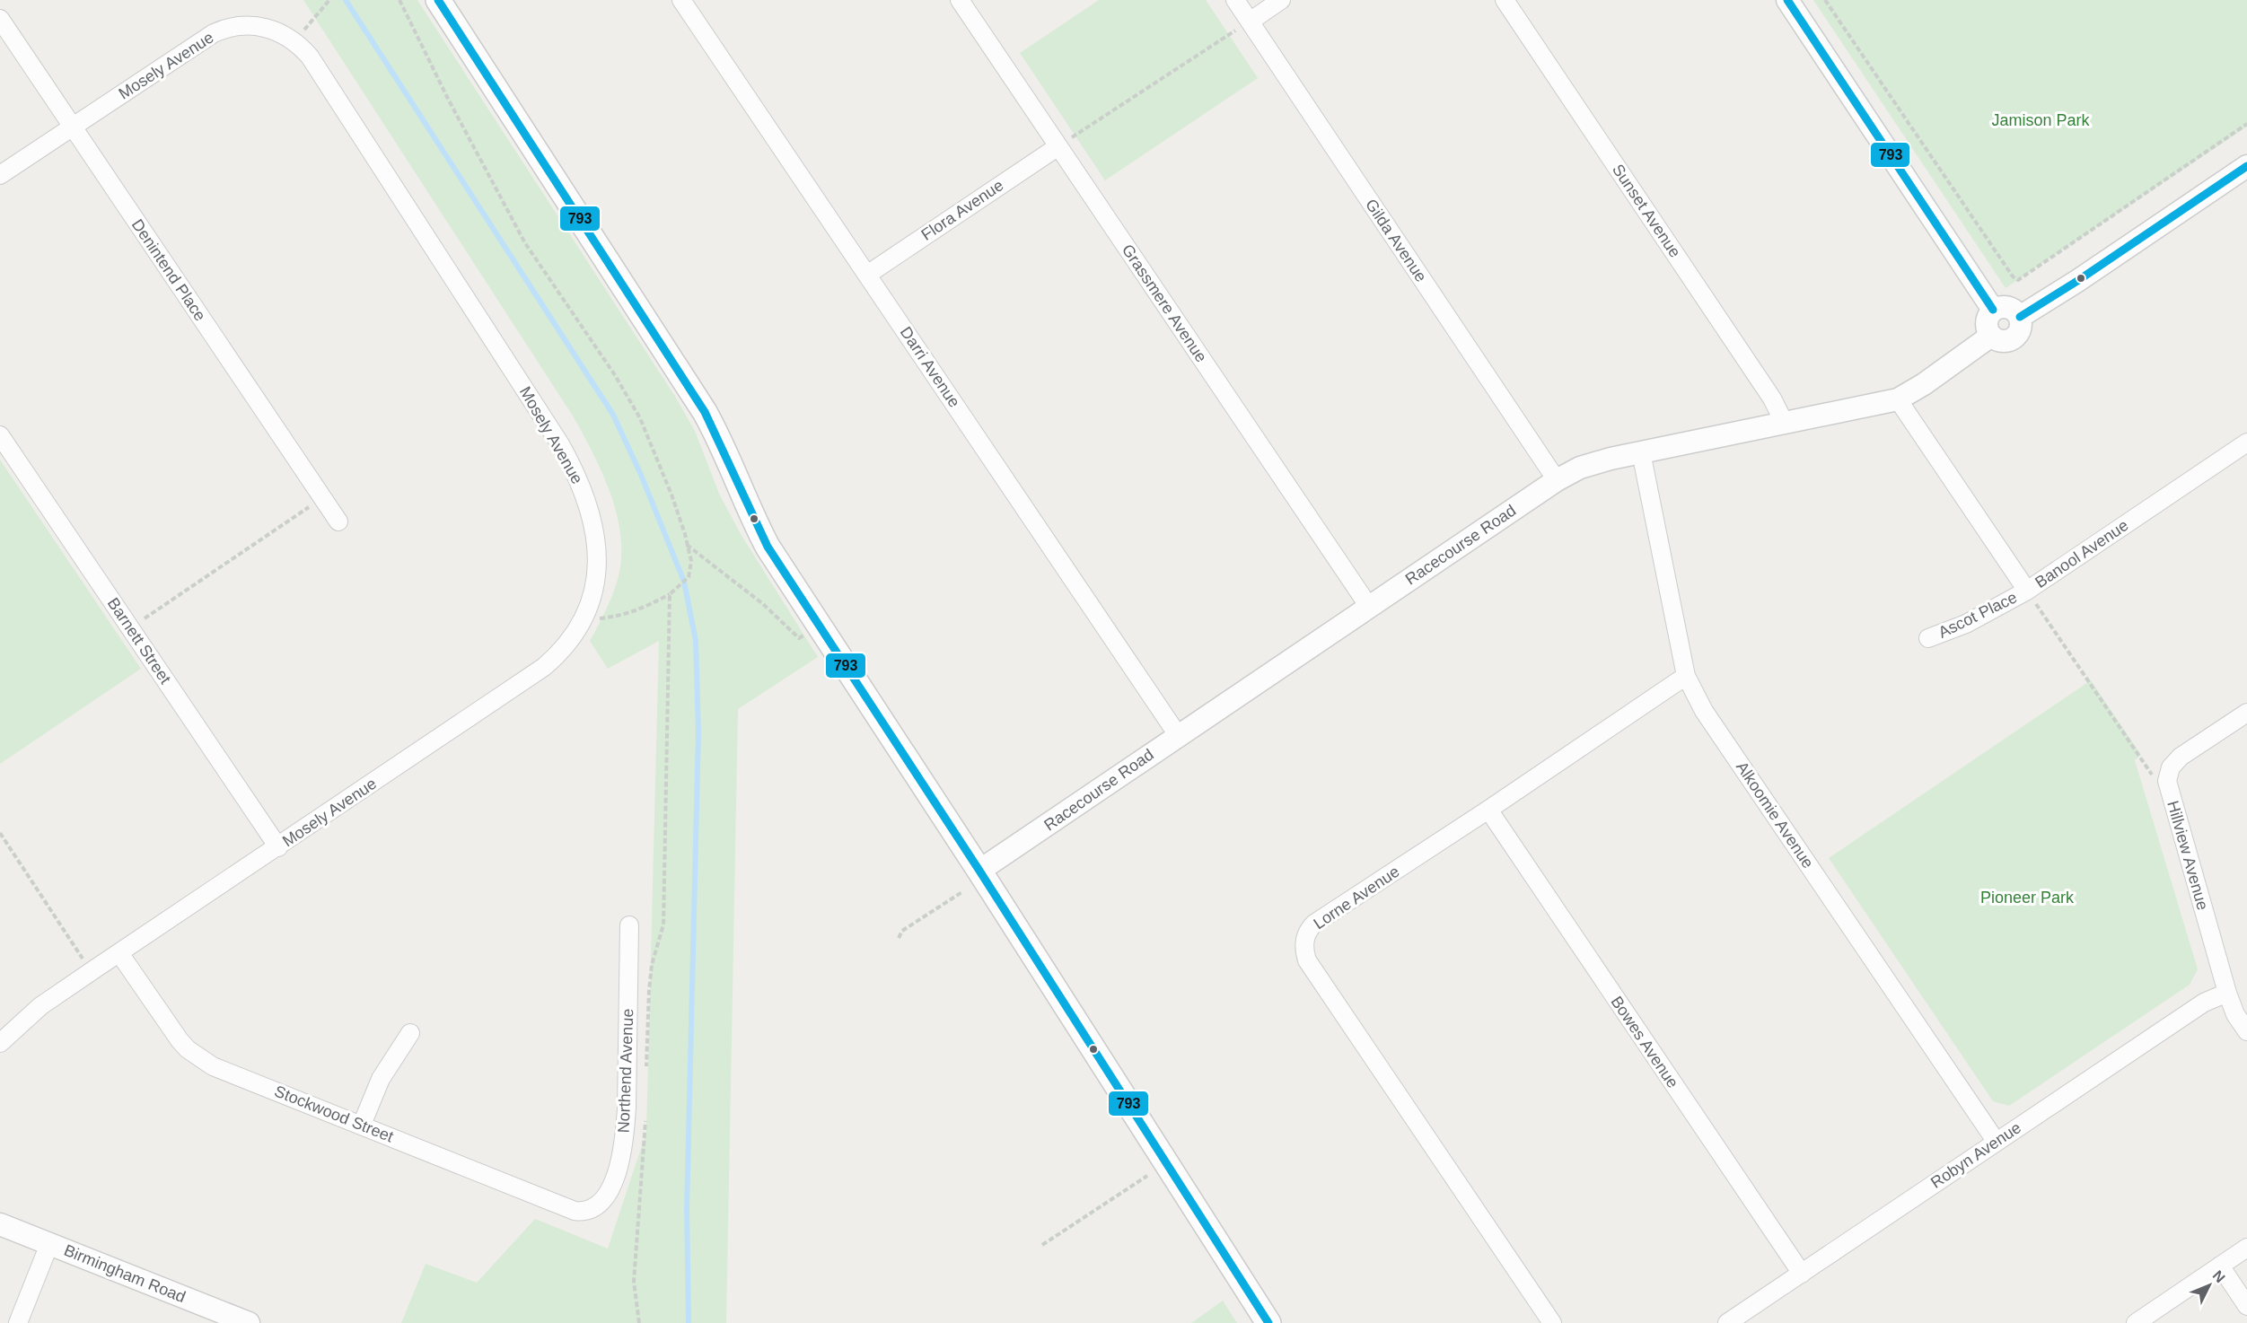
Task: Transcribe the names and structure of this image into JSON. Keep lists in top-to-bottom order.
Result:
{
  "streets": {
    "street": [
      "Mosely Avenue",
      "Flora Avenue",
      "Sunset Avenue",
      "Gilda Avenue",
      "Denintend Place",
      "Grassmere Avenue",
      "Darri Avenue",
      "Racecourse Road",
      "Banool Avenue",
      "Ascot Place",
      "Barnett Street",
      "Alkoomie Avenue",
      "Hillview Avenue",
      "Lorne Avenue",
      "Bowes Avenue",
      "Northend Avenue",
      "Stockwood Street",
      "Robyn Avenue",
      "Birmingham Road"
    ]
  },
  "crossings": [
    ["Mosely Avenue", "Denintend Place"],
    ["Mosely Avenue", "Barnett Street"],
    ["Mosely Avenue", "Stockwood Street"],
    ["Flora Avenue", "Grassmere Avenue"],
    ["Flora Avenue", "Darri Avenue"],
    ["Sunset Avenue", "Racecourse Road"],
    ["Gilda Avenue", "Racecourse Road"],
    ["Grassmere Avenue", "Racecourse Road"],
    ["Darri Avenue", "Racecourse Road"],
    ["Racecourse Road", "Banool Avenue"],
    ["Racecourse Road", "Alkoomie Avenue"],
    ["Banool Avenue", "Ascot Place"],
    ["Alkoomie Avenue", "Lorne Avenue"],
    ["Alkoomie Avenue", "Robyn Avenue"],
    ["Hillview Avenue", "Robyn Avenue"],
    ["Lorne Avenue", "Bowes Avenue"],
    ["Bowes Avenue", "Robyn Avenue"],
    ["Northend Avenue", "Stockwood Street"]
  ],
  "parks": ["Jamison Park", "Pioneer Park"],
  "lines": ["transit line 793"],
  "north": "top right"
}
